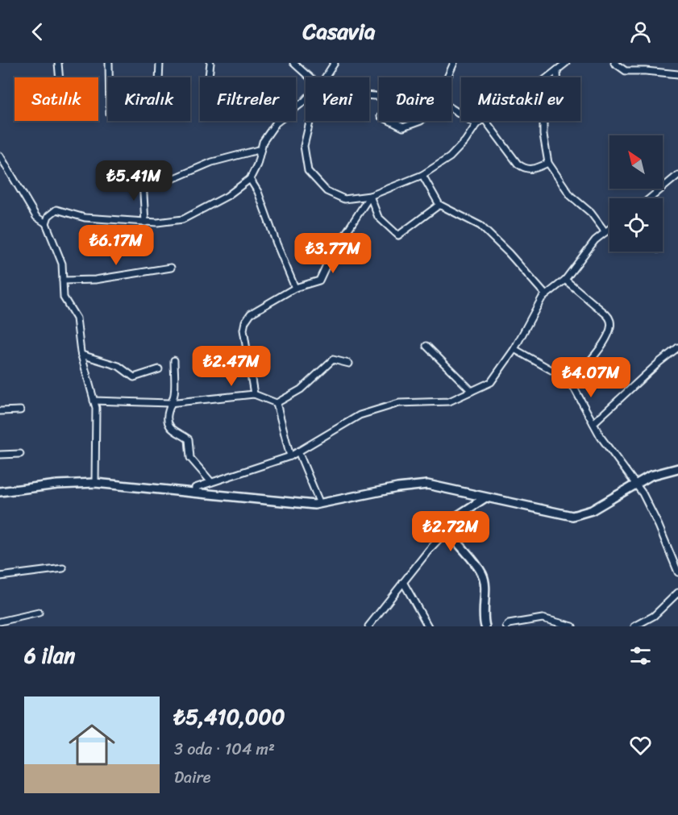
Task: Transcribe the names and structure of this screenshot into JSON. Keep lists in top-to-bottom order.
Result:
{
  "north": "top left",
  "page": {
    "header": "Casavia",
    "chip": [
      "Satılık",
      "Kiralık",
      "Filtreler",
      "Yeni",
      "Daire",
      "Müstakil ev"
    ],
    "price": [
      "₺5.41M",
      "₺6.17M",
      "₺3.77M",
      "₺2.47M",
      "₺4.07M",
      "₺2.72M"
    ],
    "heading": "6 ilan",
    "list": [
      {
        "name": "₺5,410,000",
        "note": "3 oda · 104 m² · Daire"
      }
    ]
  }
}
